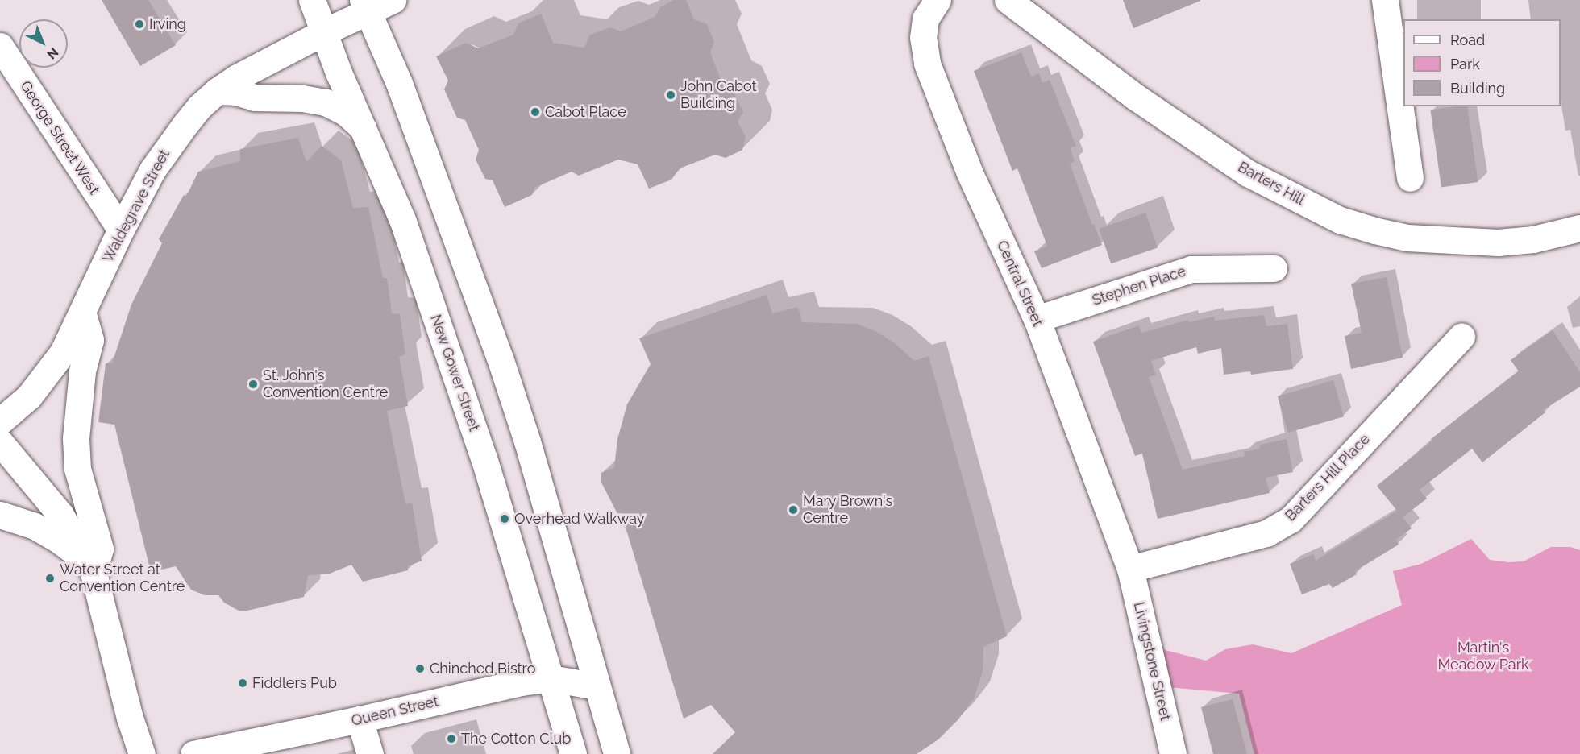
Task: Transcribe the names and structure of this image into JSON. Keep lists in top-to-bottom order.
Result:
{
  "streets": {
    "main road": [
      "George Street West",
      "Barters Hill",
      "Waldegrave Street",
      "Central Street",
      "Stephen Place",
      "New Gower Street",
      "Barters Hill Place",
      "Livingstone Street",
      "Queen Street"
    ]
  },
  "crossings": [
    ["George Street West", "Waldegrave Street"],
    ["Waldegrave Street", "New Gower Street"],
    ["Central Street", "Stephen Place"],
    ["Central Street", "Barters Hill Place"],
    ["Central Street", "Livingstone Street"],
    ["New Gower Street", "Queen Street"],
    ["Barters Hill Place", "Livingstone Street"]
  ],
  "parks": ["Martin's Meadow Park"],
  "places": [
    "Irving",
    "John Cabot Building",
    "Cabot Place",
    "St. John's Convention Centre",
    "Mary Brown's Centre",
    "Overhead Walkway",
    "Water Street at Convention Centre",
    "Chinched Bistro",
    "Fiddlers Pub",
    "The Cotton Club"
  ],
  "legend": ["Road", "Park", "Building"],
  "north": "bottom right"
}
